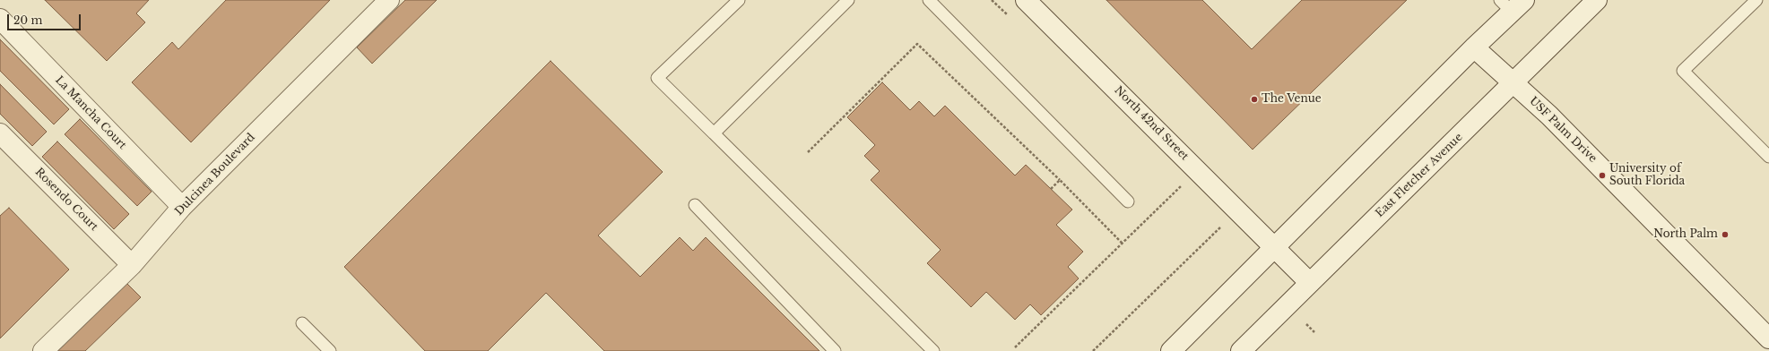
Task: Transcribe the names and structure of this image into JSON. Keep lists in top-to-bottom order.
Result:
{
  "streets": {
    "street": [
      "La Mancha Court",
      "North 42nd Street",
      "USF Palm Drive",
      "Dulcinea Boulevard",
      "East Fletcher Avenue",
      "Rosendo Court"
    ]
  },
  "crossings": [
    ["La Mancha Court", "Dulcinea Boulevard"],
    ["North 42nd Street", "East Fletcher Avenue"],
    ["USF Palm Drive", "East Fletcher Avenue"],
    ["Dulcinea Boulevard", "Rosendo Court"]
  ],
  "places": ["The Venue", "University of South Florida", "North Palm"],
  "scale_bar": "20 m"
}
